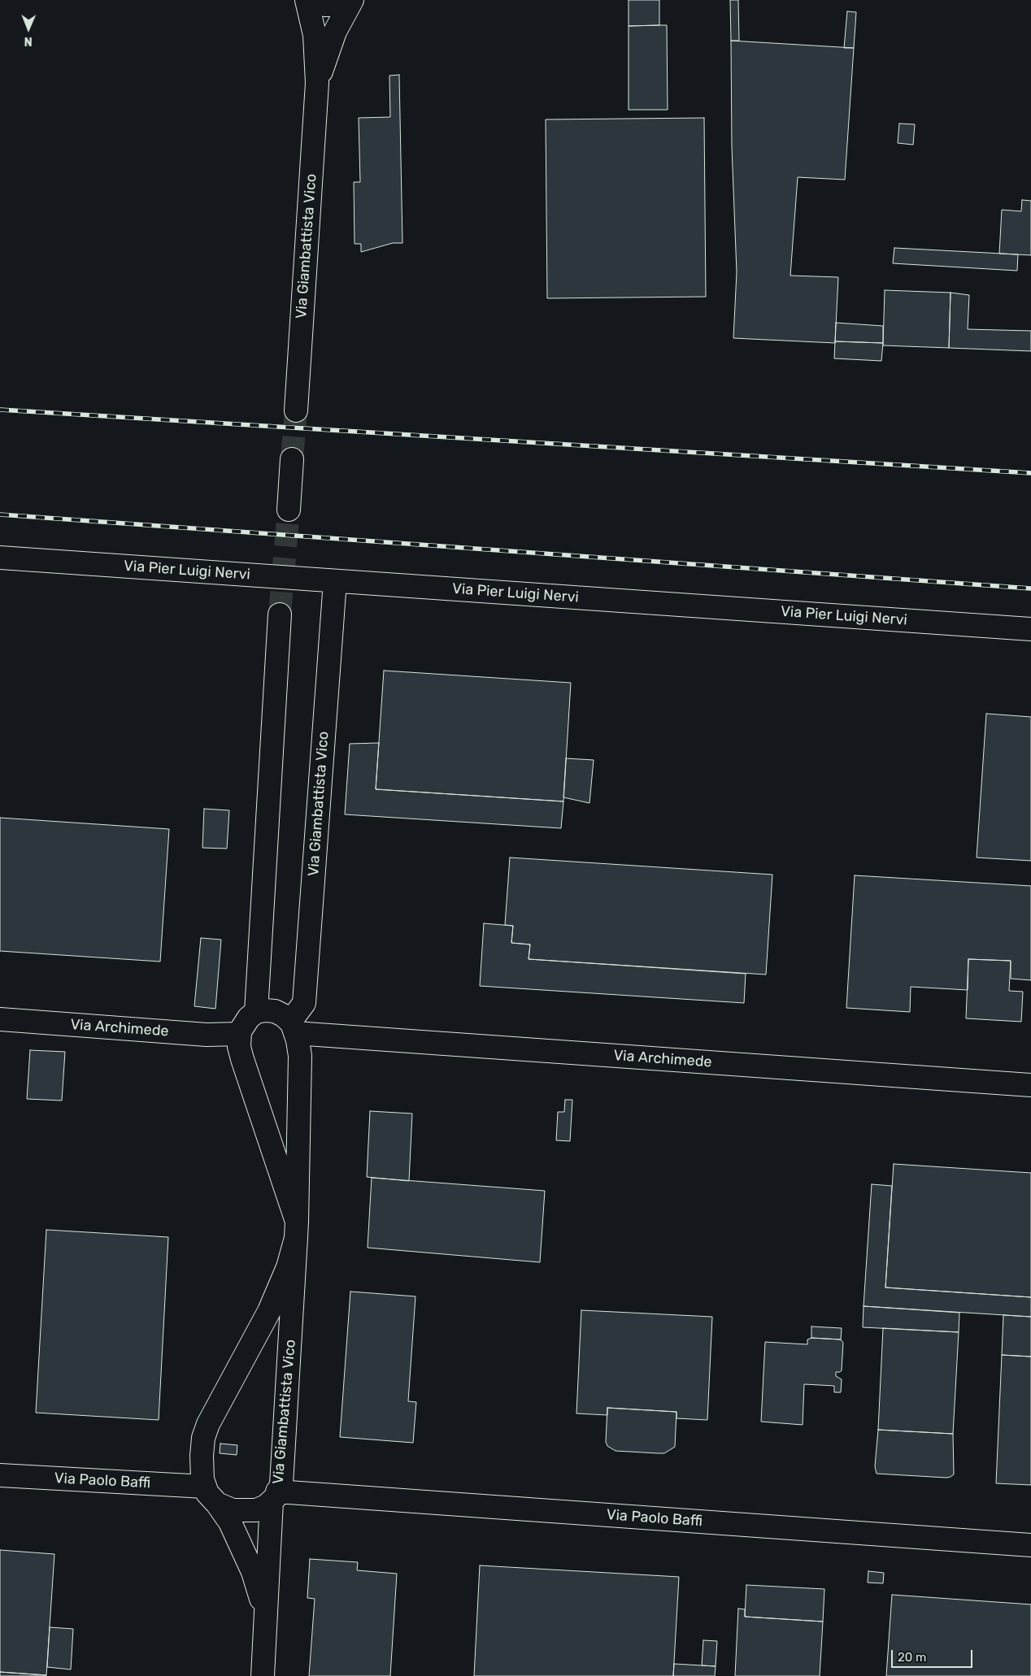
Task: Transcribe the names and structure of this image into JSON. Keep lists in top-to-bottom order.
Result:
{
  "streets": {
    "street": [
      "Via Giambattista Vico",
      "Via Pier Luigi Nervi",
      "Via Archimede",
      "Via Paolo Baffi"
    ]
  },
  "crossings": [
    ["Via Giambattista Vico", "Via Pier Luigi Nervi"],
    ["Via Giambattista Vico", "Via Archimede"],
    ["Via Giambattista Vico", "Via Paolo Baffi"]
  ],
  "scale_bar": "20 m",
  "north": "bottom"
}
